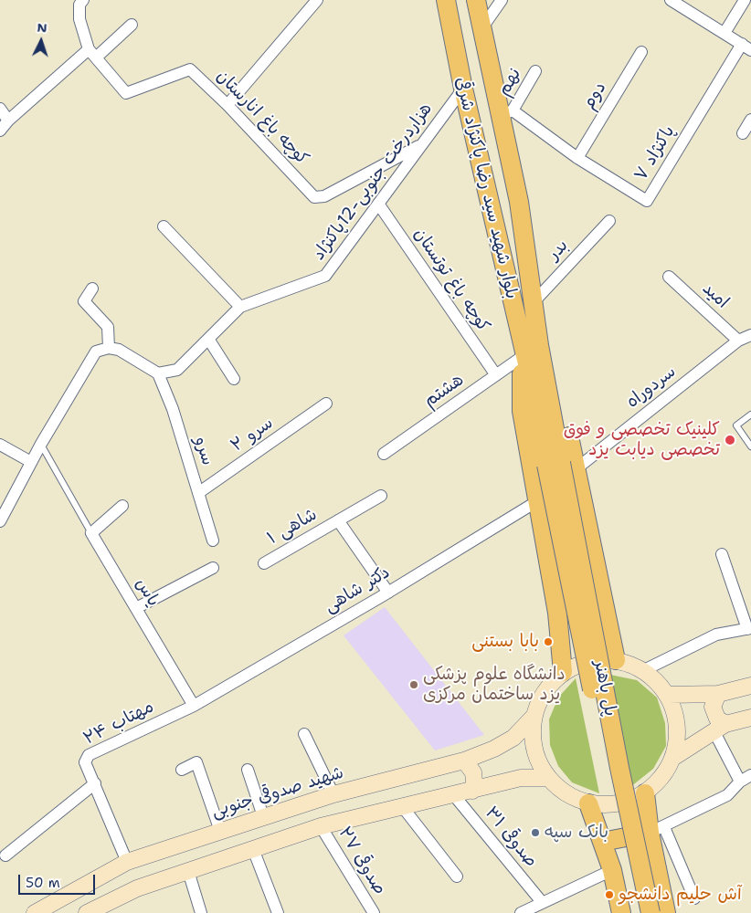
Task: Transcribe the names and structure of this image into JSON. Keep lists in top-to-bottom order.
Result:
{
  "streets": {
    "main road": ["بلوار شهید سید رضا پاکنژاد شرقی", "پل باهنر", "شهید صدوقی جنوبی"],
    "street": [
      "نهم",
      "دوم",
      "کوچه باغ انارستان",
      "پاکنژاد ۷",
      "هزاردرخت جنوبی-12پاکنژاد",
      "بدر",
      "کوچه باغ توتستان",
      "امید",
      "سردوراه",
      "هشتم",
      "سرو ۲",
      "سرو",
      "شاهی ۱",
      "دکتر شاهی",
      "یاس",
      "مهتاب ۲۴",
      "صدوقی ۳۱",
      "صدوقی ۲۷"
    ]
  },
  "crossings": [
    ["نهم", "پاکنژاد ۷"],
    ["نهم", "بلوار شهید سید رضا پاکنژاد شرقی"],
    ["دوم", "پاکنژاد ۷"],
    ["کوچه باغ انارستان", "هزاردرخت جنوبی-12پاکنژاد"],
    ["پاکنژاد ۷", "بلوار شهید سید رضا پاکنژاد شرقی"],
    ["هزاردرخت جنوبی-12پاکنژاد", "بلوار شهید سید رضا پاکنژاد شرقی"],
    ["هزاردرخت جنوبی-12پاکنژاد", "کوچه باغ توتستان"],
    ["هزاردرخت جنوبی-12پاکنژاد", "سرو"],
    ["بلوار شهید سید رضا پاکنژاد شرقی", "بدر"],
    ["بلوار شهید سید رضا پاکنژاد شرقی", "هشتم"],
    ["کوچه باغ توتستان", "هشتم"],
    ["امید", "سردوراه"],
    ["سردوراه", "پل باهنر"],
    ["سرو ۲", "سرو"],
    ["شاهی ۱", "دکتر شاهی"],
    ["دکتر شاهی", "یاس"],
    ["دکتر شاهی", "مهتاب ۲۴"],
    ["یاس", "مهتاب ۲۴"],
    ["مهتاب ۲۴", "شهید صدوقی جنوبی"]
  ],
  "places": [
    "کلینیک تخصصی و فوق تخصصی دیابت یزد",
    "بابا بستنی",
    "دانشگاه علوم پزشکی یزد ساختمان مرکزی",
    "بانک سپه",
    "آش حلیم دانشجو"
  ],
  "scale_bar": "50 m",
  "north": "top"
}
